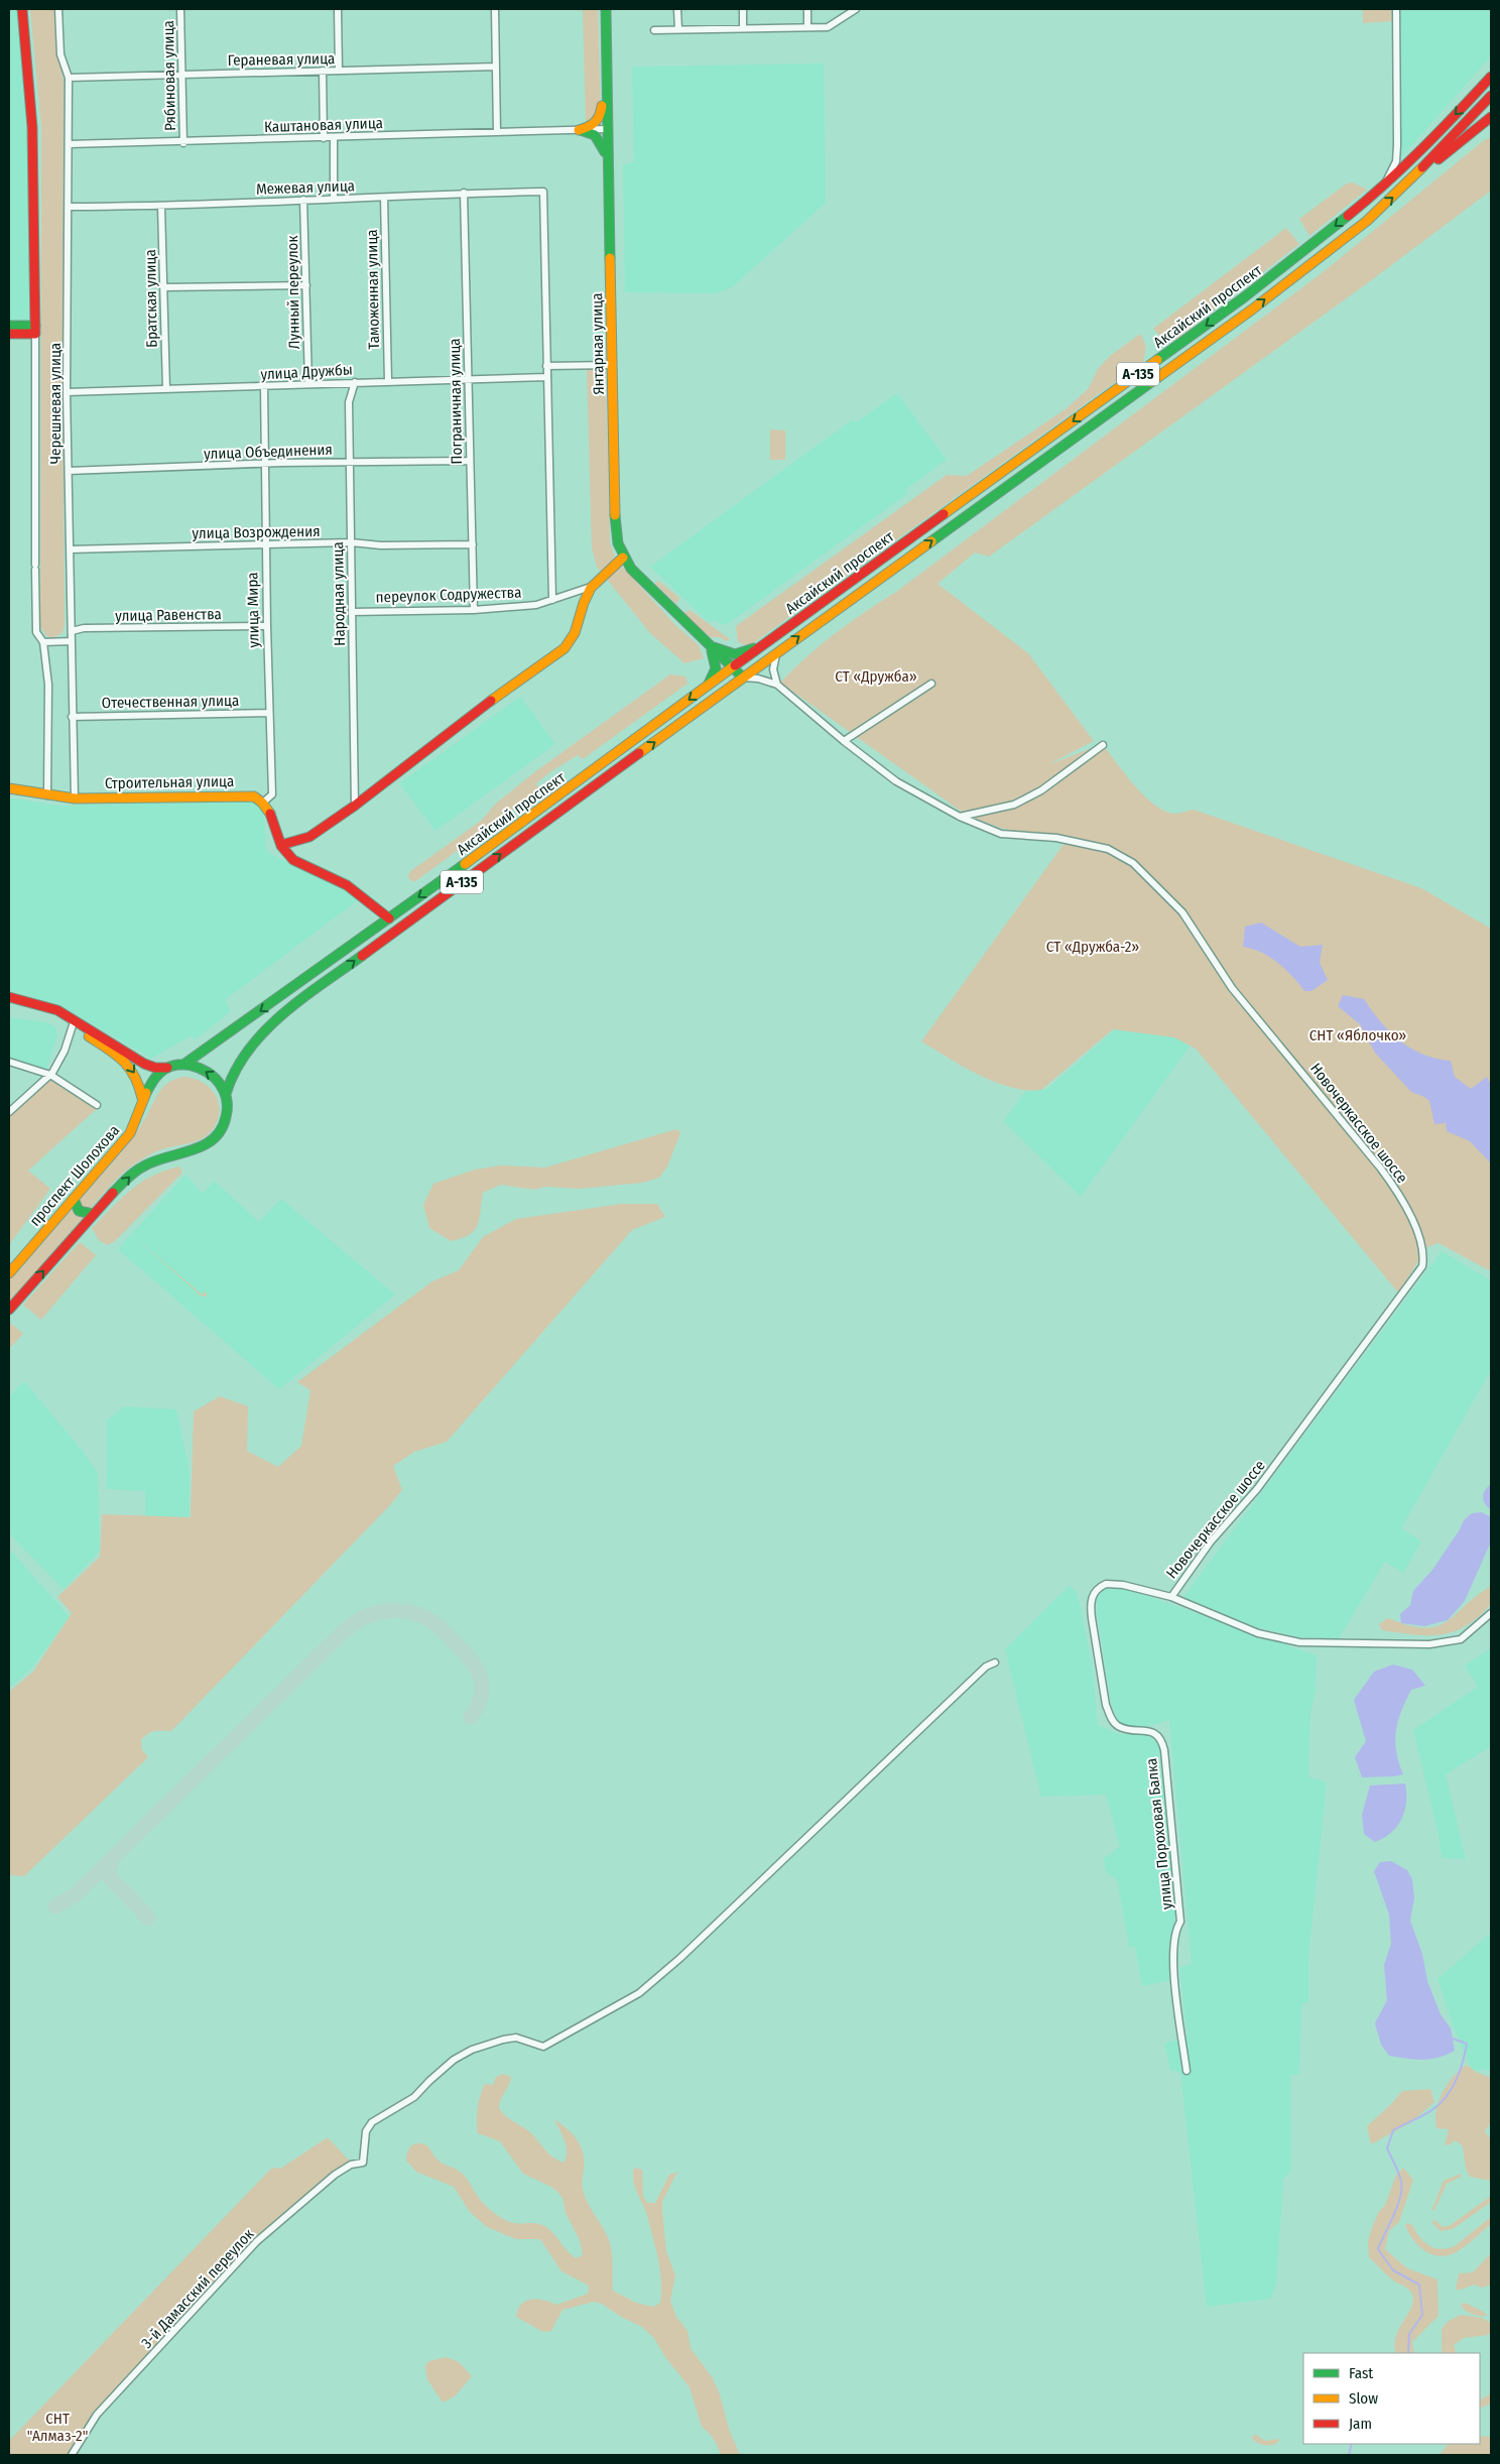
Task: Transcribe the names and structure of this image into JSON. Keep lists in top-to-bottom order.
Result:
{
  "streets": {
    "main road": [
      "Аксайский проспект",
      "Янтарная улица",
      "А-135",
      "переулок Содружества",
      "Строительная улица",
      "проспект Шолохова"
    ],
    "street": [
      "Гераневая улица",
      "Рябиновая улица",
      "Каштановая улица",
      "Межевая улица",
      "Таможенная улица",
      "Лунный переулок",
      "Братская улица",
      "улица Дружбы",
      "Пограничная улица",
      "Черешневая улица",
      "улица Объединения",
      "улица Возрождения",
      "Народная улица",
      "улица Мира",
      "улица Равенства",
      "Отечественная улица",
      "Новочеркасское шоссе",
      "улица Пороховая Балка",
      "3-й Дамасский переулок"
    ]
  },
  "crossings": [
    ["Гераневая улица", "Рябиновая улица"],
    ["Гераневая улица", "Черешневая улица"],
    ["Рябиновая улица", "Каштановая улица"],
    ["Каштановая улица", "Янтарная улица"],
    ["Каштановая улица", "Черешневая улица"],
    ["Межевая улица", "Таможенная улица"],
    ["Межевая улица", "Лунный переулок"],
    ["Межевая улица", "Братская улица"],
    ["Межевая улица", "Пограничная улица"],
    ["Межевая улица", "Черешневая улица"],
    ["Таможенная улица", "улица Дружбы"],
    ["Лунный переулок", "улица Дружбы"],
    ["Братская улица", "улица Дружбы"],
    ["Аксайский проспект", "Янтарная улица"],
    ["Янтарная улица", "переулок Содружества"],
    ["улица Дружбы", "Пограничная улица"],
    ["улица Дружбы", "Черешневая улица"],
    ["улица Дружбы", "Народная улица"],
    ["улица Дружбы", "улица Мира"],
    ["Пограничная улица", "улица Объединения"],
    ["Пограничная улица", "улица Возрождения"],
    ["Пограничная улица", "переулок Содружества"],
    ["Черешневая улица", "улица Объединения"],
    ["Черешневая улица", "улица Возрождения"],
    ["Черешневая улица", "улица Равенства"],
    ["Черешневая улица", "Отечественная улица"],
    ["Черешневая улица", "Строительная улица"],
    ["улица Объединения", "Народная улица"],
    ["улица Объединения", "улица Мира"],
    ["улица Возрождения", "Народная улица"],
    ["улица Возрождения", "улица Мира"],
    ["Народная улица", "переулок Содружества"],
    ["улица Мира", "улица Равенства"],
    ["улица Мира", "Отечественная улица"],
    ["улица Мира", "Строительная улица"],
    ["Новочеркасское шоссе", "улица Пороховая Балка"]
  ],
  "parks": [
    "СТ «Дружба»",
    "СТ «Дружба-2»",
    "СНТ «Яблочко»",
    "СНТ \"Алмаз-2\""
  ],
  "legend": ["Fast", "Slow", "Jam"]
}
